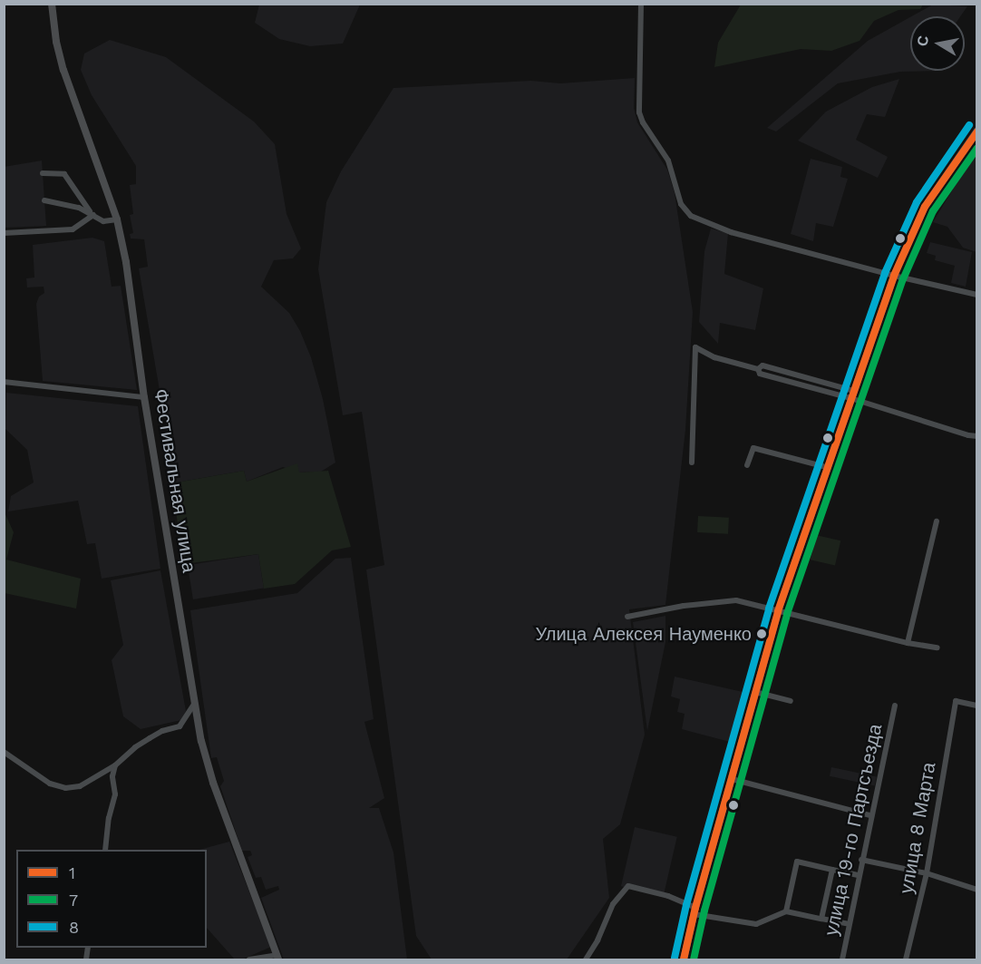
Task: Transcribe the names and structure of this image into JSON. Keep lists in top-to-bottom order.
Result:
{
  "streets": {
    "main road": ["Фестивальная улица"],
    "street": ["улица 8 Марта", "улица 19-го Партсъезда"]
  },
  "places": ["Улица Алексея Науменко"],
  "lines": ["transit line 8", "transit line 1", "transit line 7"],
  "legend": ["1", "7", "8"],
  "north": "left"
}
